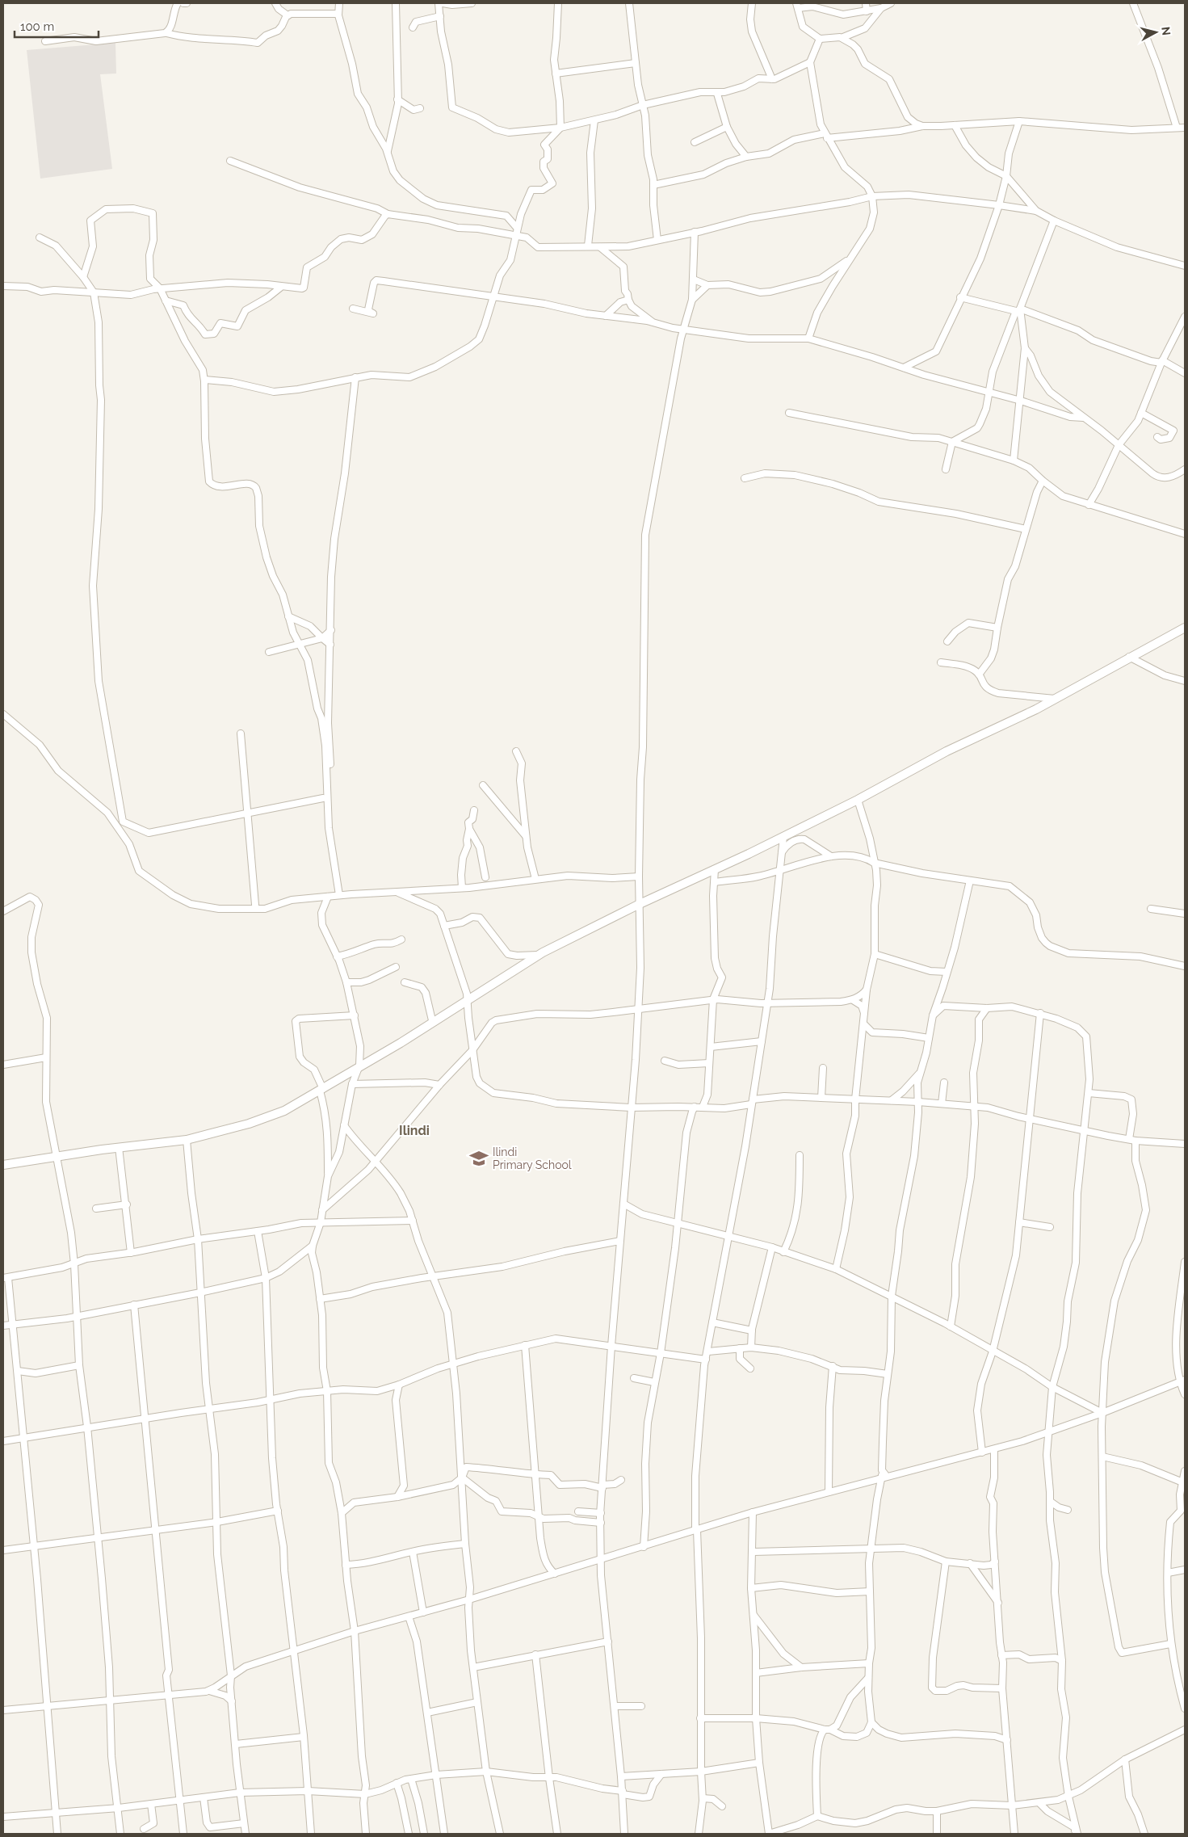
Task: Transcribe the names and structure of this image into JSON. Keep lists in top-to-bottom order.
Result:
{
  "districts": ["Ilindi"],
  "places": {
    "school or university": ["Ilindi Primary School"]
  },
  "scale_bar": "100 m",
  "north": "right"
}
